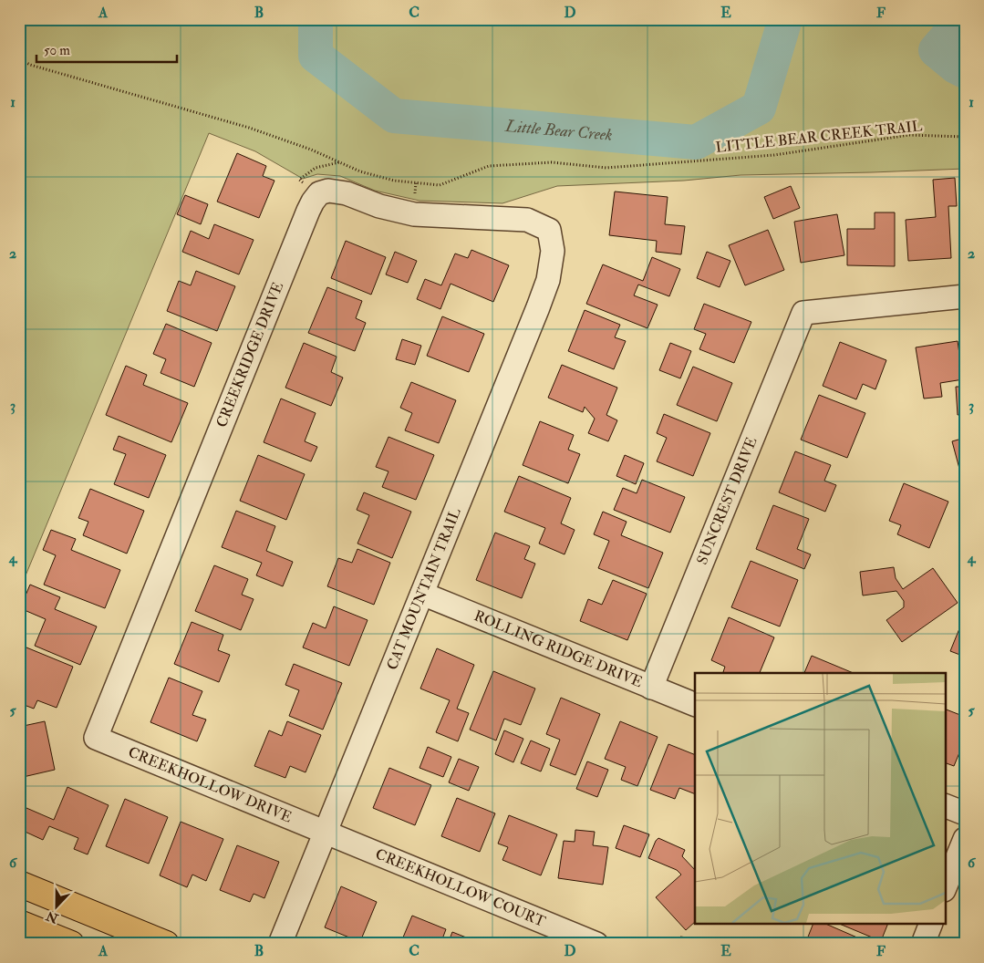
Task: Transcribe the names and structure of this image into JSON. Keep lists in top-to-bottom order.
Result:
{
  "streets": {
    "street": [
      "CREEKRIDGE DRIVE",
      "SUNCREST DRIVE",
      "CAT MOUNTAIN TRAIL",
      "ROLLING RIDGE DRIVE",
      "CREEKHOLLOW DRIVE",
      "CREEKHOLLOW COURT"
    ],
    "path": ["LITTLE BEAR CREEK TRAIL"]
  },
  "crossings": [
    ["CREEKRIDGE DRIVE", "CAT MOUNTAIN TRAIL"],
    ["CREEKRIDGE DRIVE", "CREEKHOLLOW DRIVE"],
    ["SUNCREST DRIVE", "ROLLING RIDGE DRIVE"],
    ["CAT MOUNTAIN TRAIL", "ROLLING RIDGE DRIVE"],
    ["CAT MOUNTAIN TRAIL", "CREEKHOLLOW DRIVE"],
    ["CAT MOUNTAIN TRAIL", "CREEKHOLLOW COURT"],
    ["CREEKHOLLOW DRIVE", "CREEKHOLLOW COURT"]
  ],
  "water": ["Little Bear Creek"],
  "scale_bar": "50 m",
  "north": "bottom",
  "grid": {
    "columns": [
      "A",
      "B",
      "C",
      "D",
      "E",
      "F"
    ],
    "rows": [
      "1",
      "2",
      "3",
      "4",
      "5",
      "6"
    ]
  }
}
